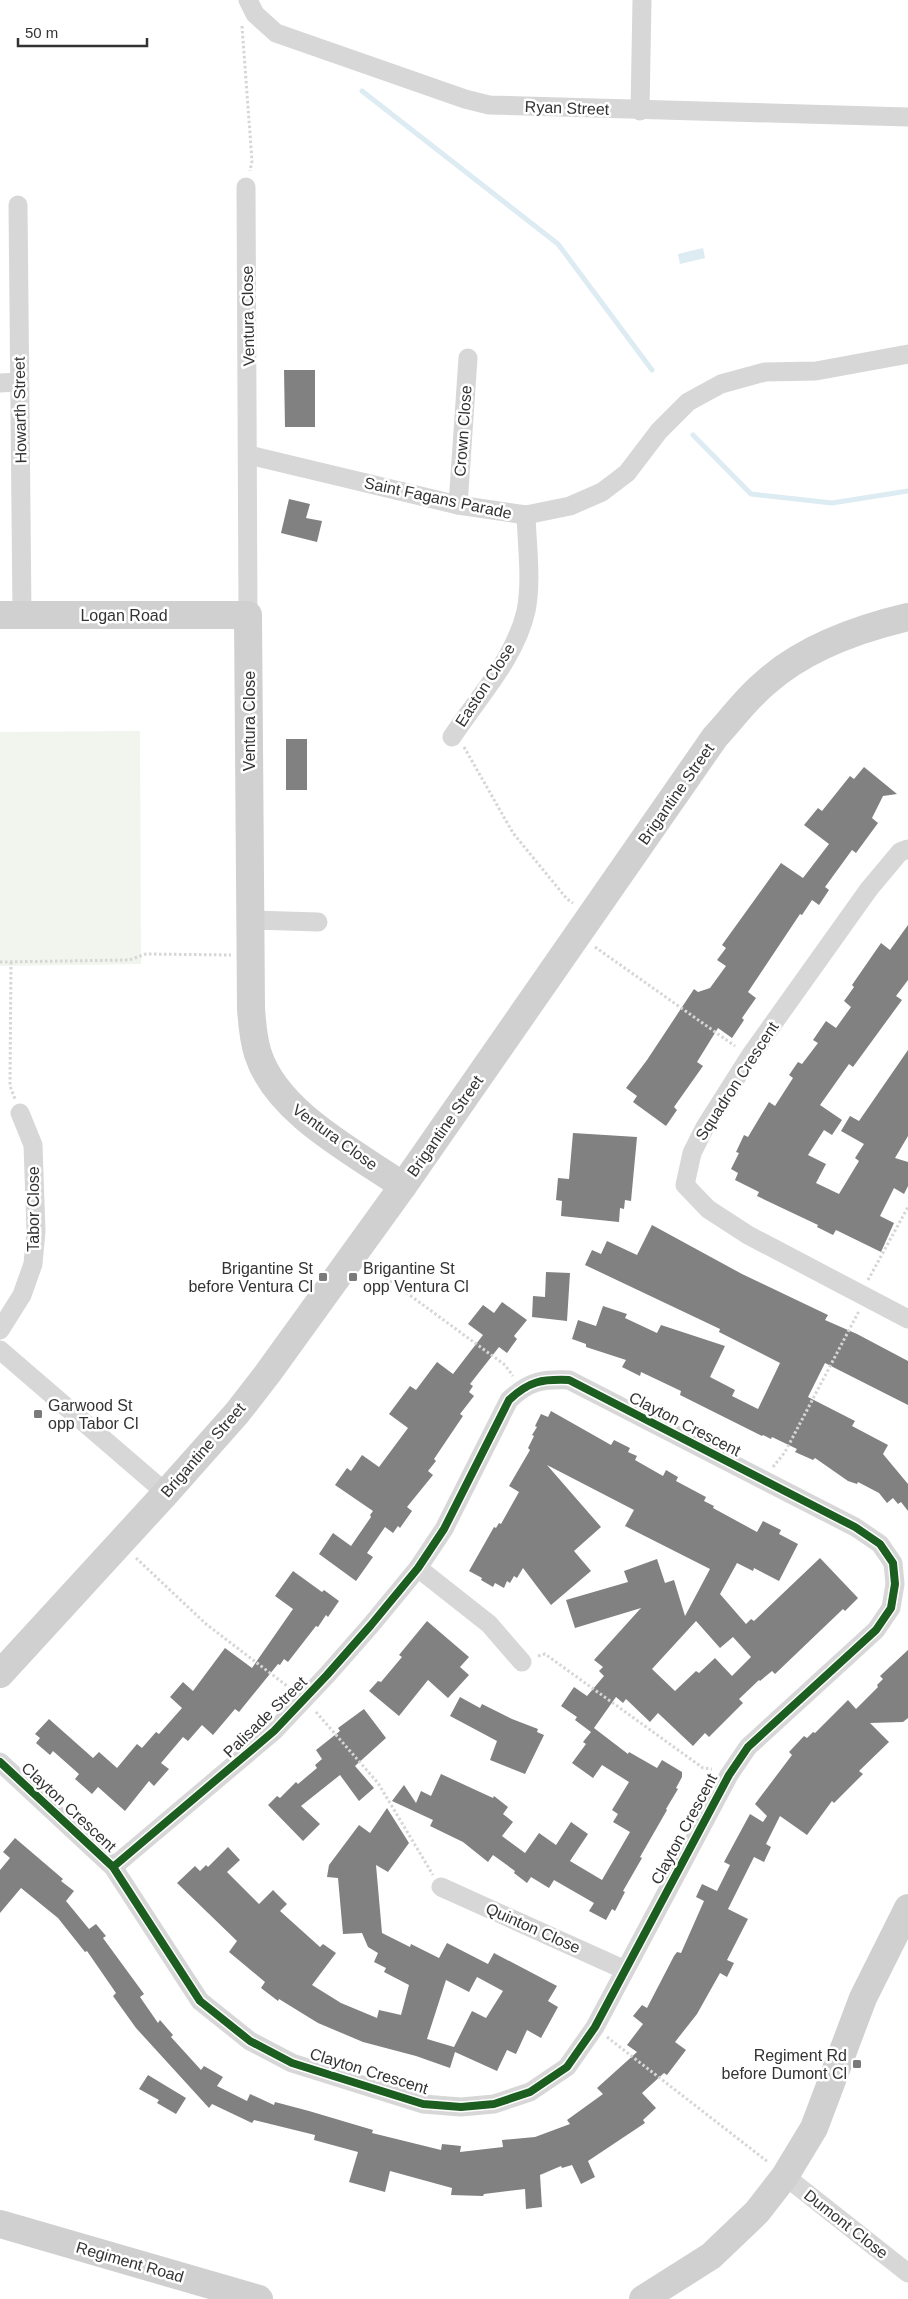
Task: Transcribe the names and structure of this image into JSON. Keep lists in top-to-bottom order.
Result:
{
  "streets": {
    "street": [
      "Ryan Street",
      "Ventura Close",
      "Howarth Street",
      "Crown Close",
      "Saint Fagans Parade",
      "Logan Road",
      "Easton Close",
      "Brigantine Street",
      "Squadron Crescent",
      "Tabor Close",
      "Clayton Crescent",
      "Palisade Street",
      "Quinton Close",
      "Dumont Close",
      "Regiment Road"
    ]
  },
  "crossings": [
    ["Ventura Close", "Saint Fagans Parade"],
    ["Ventura Close", "Logan Road"],
    ["Ventura Close", "Brigantine Street"],
    ["Howarth Street", "Logan Road"],
    ["Crown Close", "Saint Fagans Parade"],
    ["Saint Fagans Parade", "Easton Close"],
    ["Clayton Crescent", "Palisade Street"],
    ["Clayton Crescent", "Quinton Close"]
  ],
  "places": {
    "transit": [
      "Brigantine St before Ventura Cl",
      "Brigantine St opp Ventura Cl",
      "Garwood St opp Tabor Cl",
      "Regiment Rd before Dumont Cl"
    ]
  },
  "scale_bar": "50 m"
}
